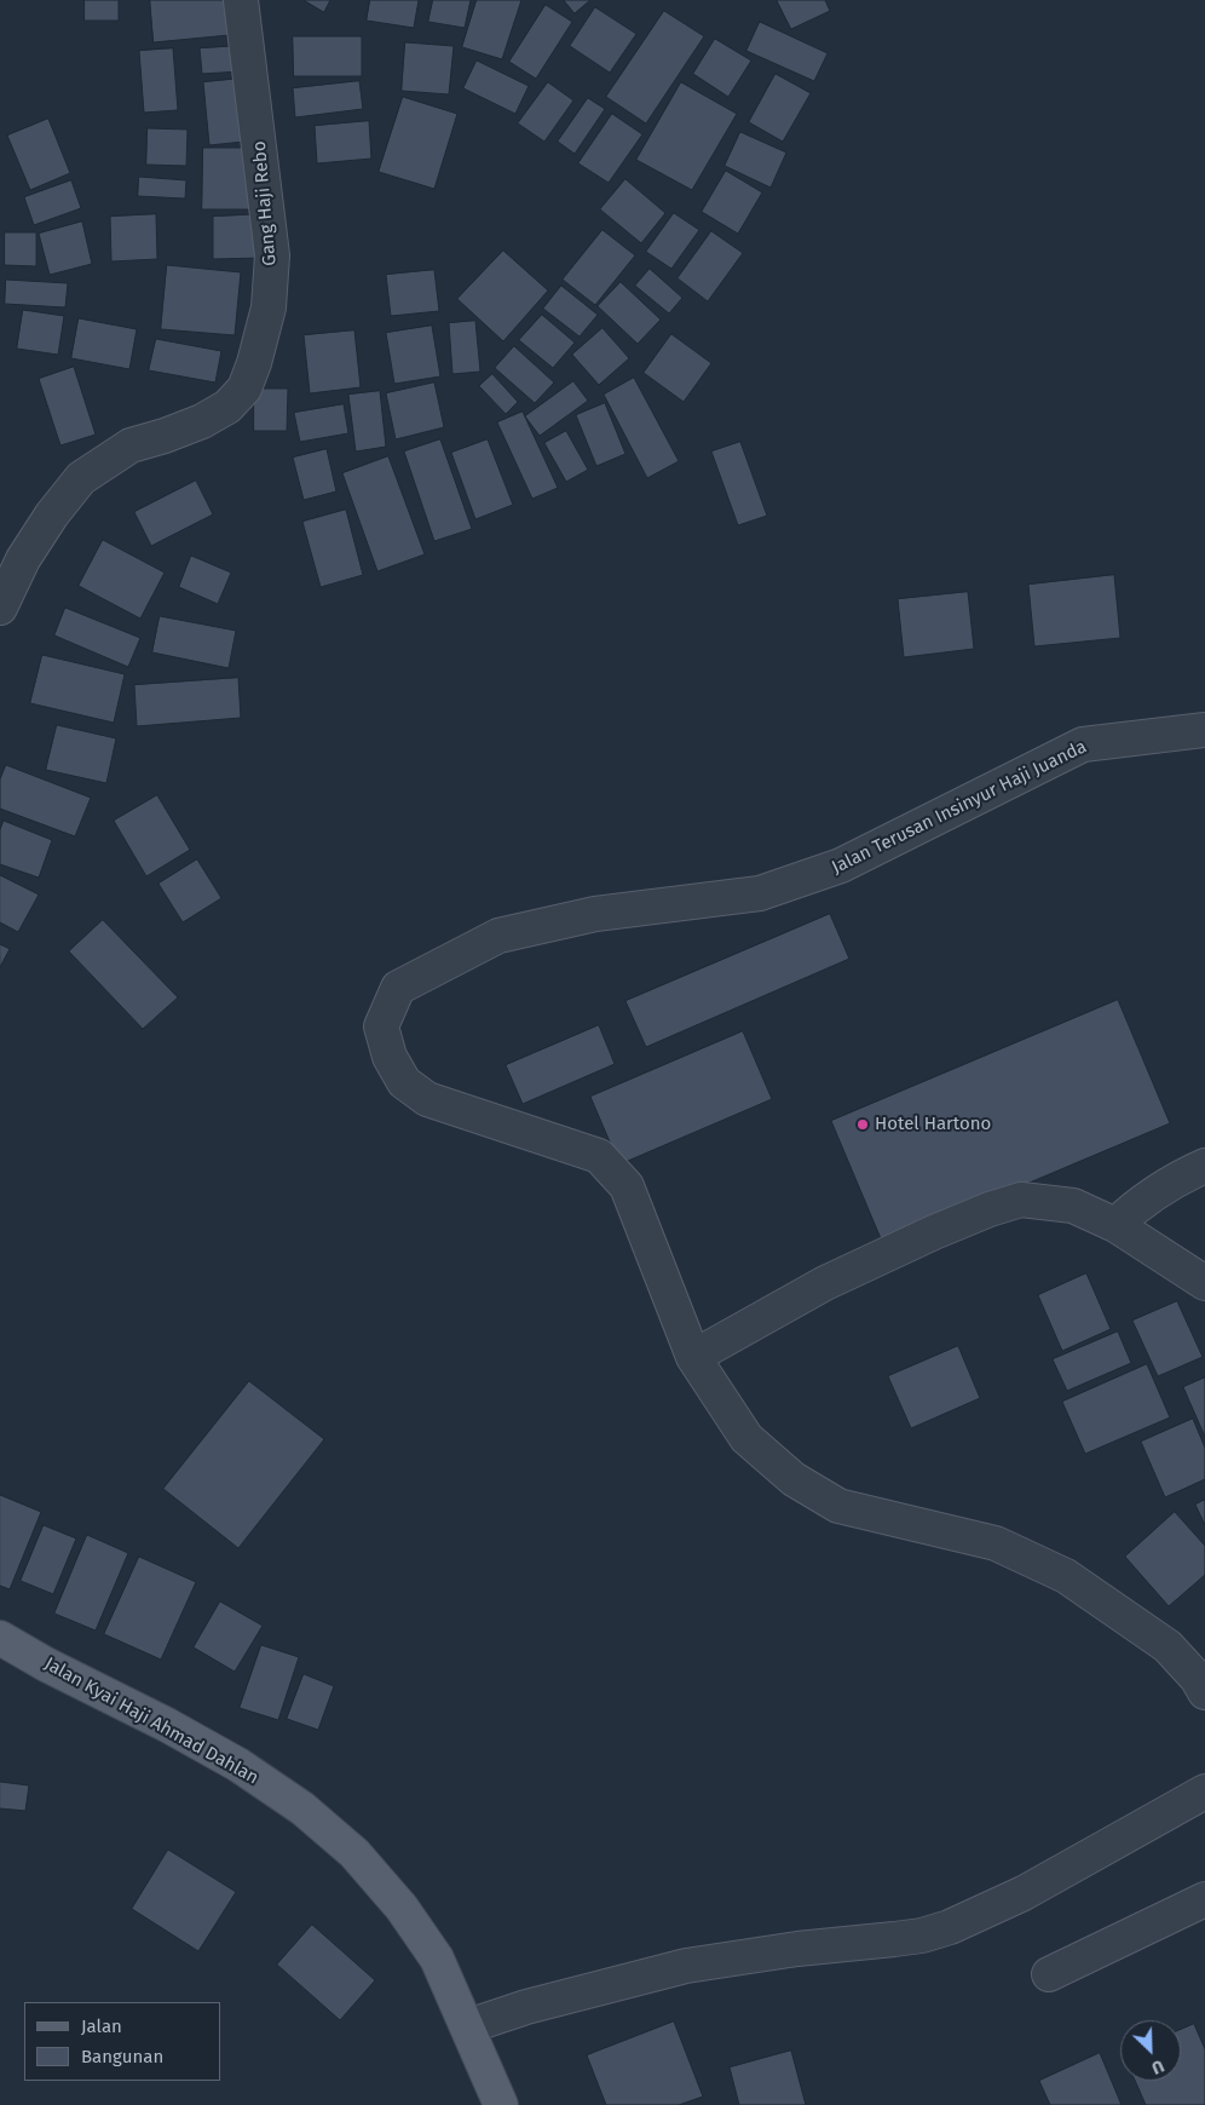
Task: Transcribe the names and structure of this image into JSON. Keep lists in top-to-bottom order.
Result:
{
  "streets": {
    "main road": ["Jalan Kyai Haji Ahmad Dahlan"],
    "street": ["Gang Haji Rebo", "Jalan Terusan Insinyur Haji Juanda"]
  },
  "places": ["Hotel Hartono"],
  "legend": ["Jalan", "Bangunan"],
  "north": "bottom right"
}
